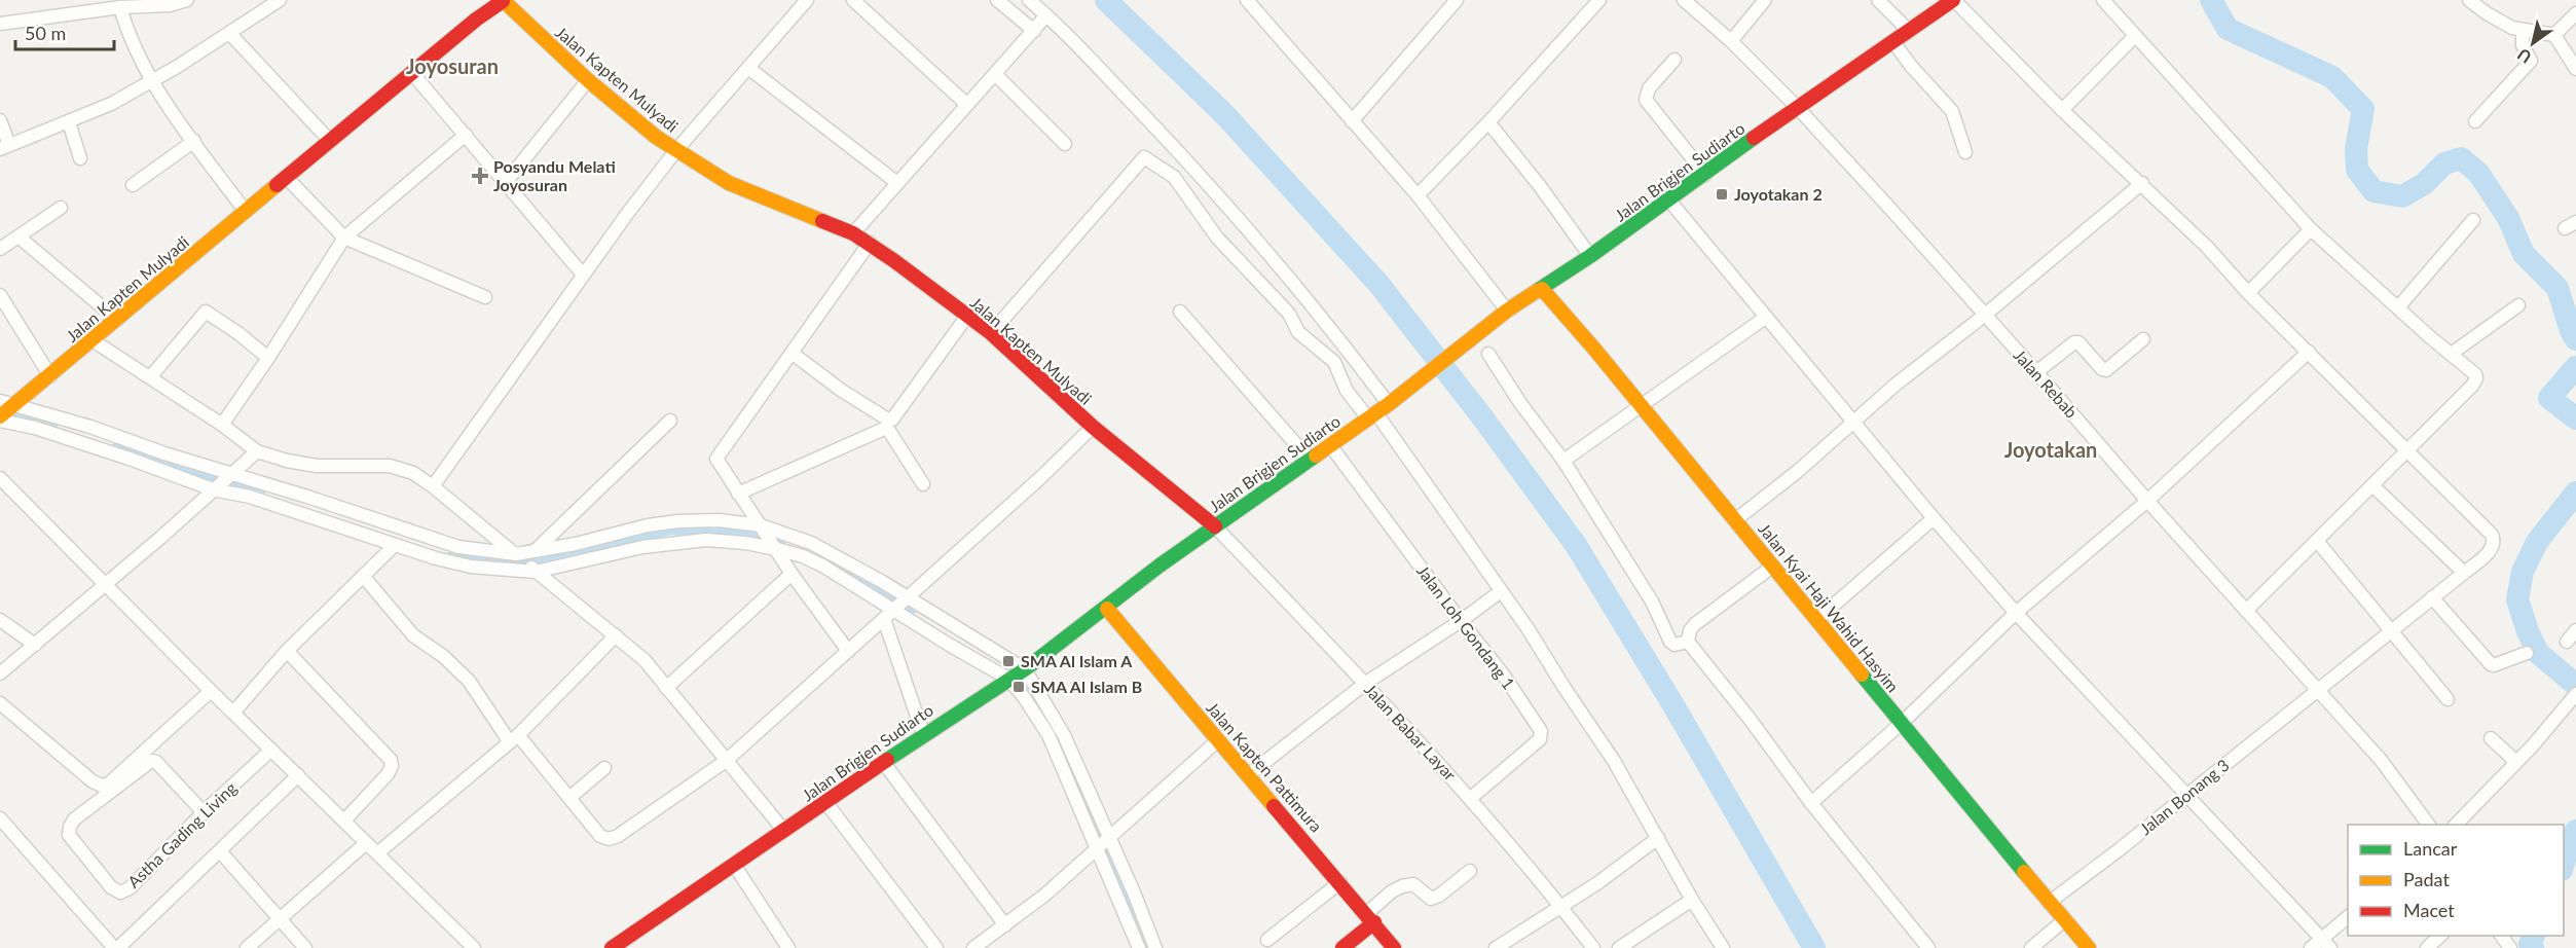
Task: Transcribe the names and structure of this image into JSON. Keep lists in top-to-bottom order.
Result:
{
  "streets": {
    "main road": [
      "Jalan Kapten Mulyadi",
      "Jalan Brigjen Sudiarto",
      "Jalan Kyai Haji Wahid Hasyim",
      "Jalan Kapten Pattimura"
    ],
    "street": [
      "Jalan Rebab",
      "Jalan Loh Gondang 1",
      "Jalan Babar Layar",
      "Jalan Bonang 3",
      "Astha Gading Living"
    ]
  },
  "crossings": [
    ["Jalan Kapten Mulyadi", "Jalan Brigjen Sudiarto"],
    ["Jalan Kapten Mulyadi", "Jalan Babar Layar"],
    ["Jalan Brigjen Sudiarto", "Jalan Rebab"],
    ["Jalan Brigjen Sudiarto", "Jalan Kyai Haji Wahid Hasyim"],
    ["Jalan Brigjen Sudiarto", "Jalan Loh Gondang 1"],
    ["Jalan Brigjen Sudiarto", "Jalan Babar Layar"],
    ["Jalan Brigjen Sudiarto", "Jalan Kapten Pattimura"],
    ["Jalan Brigjen Sudiarto", "Jalan Bonang 3"],
    ["Jalan Rebab", "Jalan Bonang 3"],
    ["Jalan Kyai Haji Wahid Hasyim", "Jalan Bonang 3"],
    ["Jalan Loh Gondang 1", "Jalan Babar Layar"]
  ],
  "districts": ["Joyosuran", "Joyotakan"],
  "places": {
    "health": ["Posyandu Melati Joyosuran"],
    "transit": ["Joyotakan 2", "SMA Al Islam A", "SMA Al Islam B"]
  },
  "legend": ["Lancar", "Padat", "Macet"],
  "scale_bar": "50 m",
  "north": "bottom left"
}
